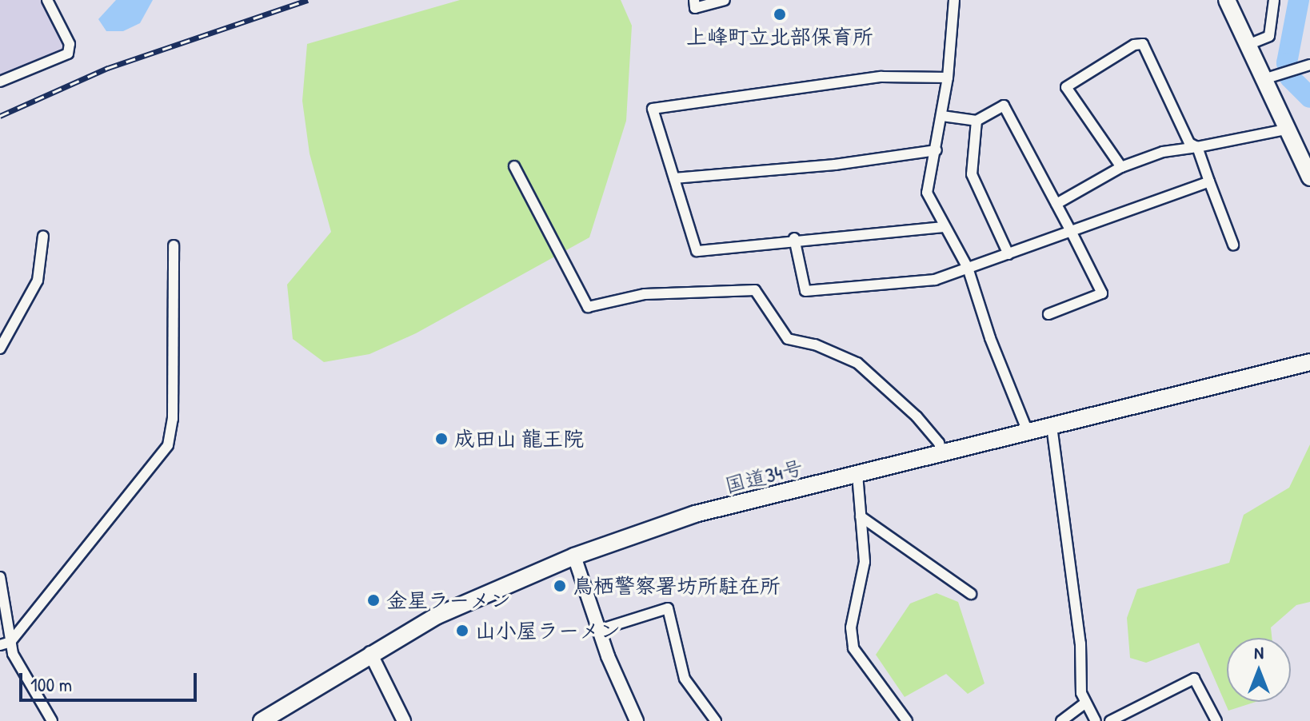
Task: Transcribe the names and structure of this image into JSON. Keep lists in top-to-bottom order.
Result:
{
  "streets": {
    "main road": ["国道34号"]
  },
  "places": [
    "上峰町立北部保育所",
    "成田山 龍王院",
    "鳥栖警察署坊所駐在所",
    "金星ラーメン",
    "山小屋ラーメン"
  ],
  "scale_bar": "100 m",
  "north": "top"
}
